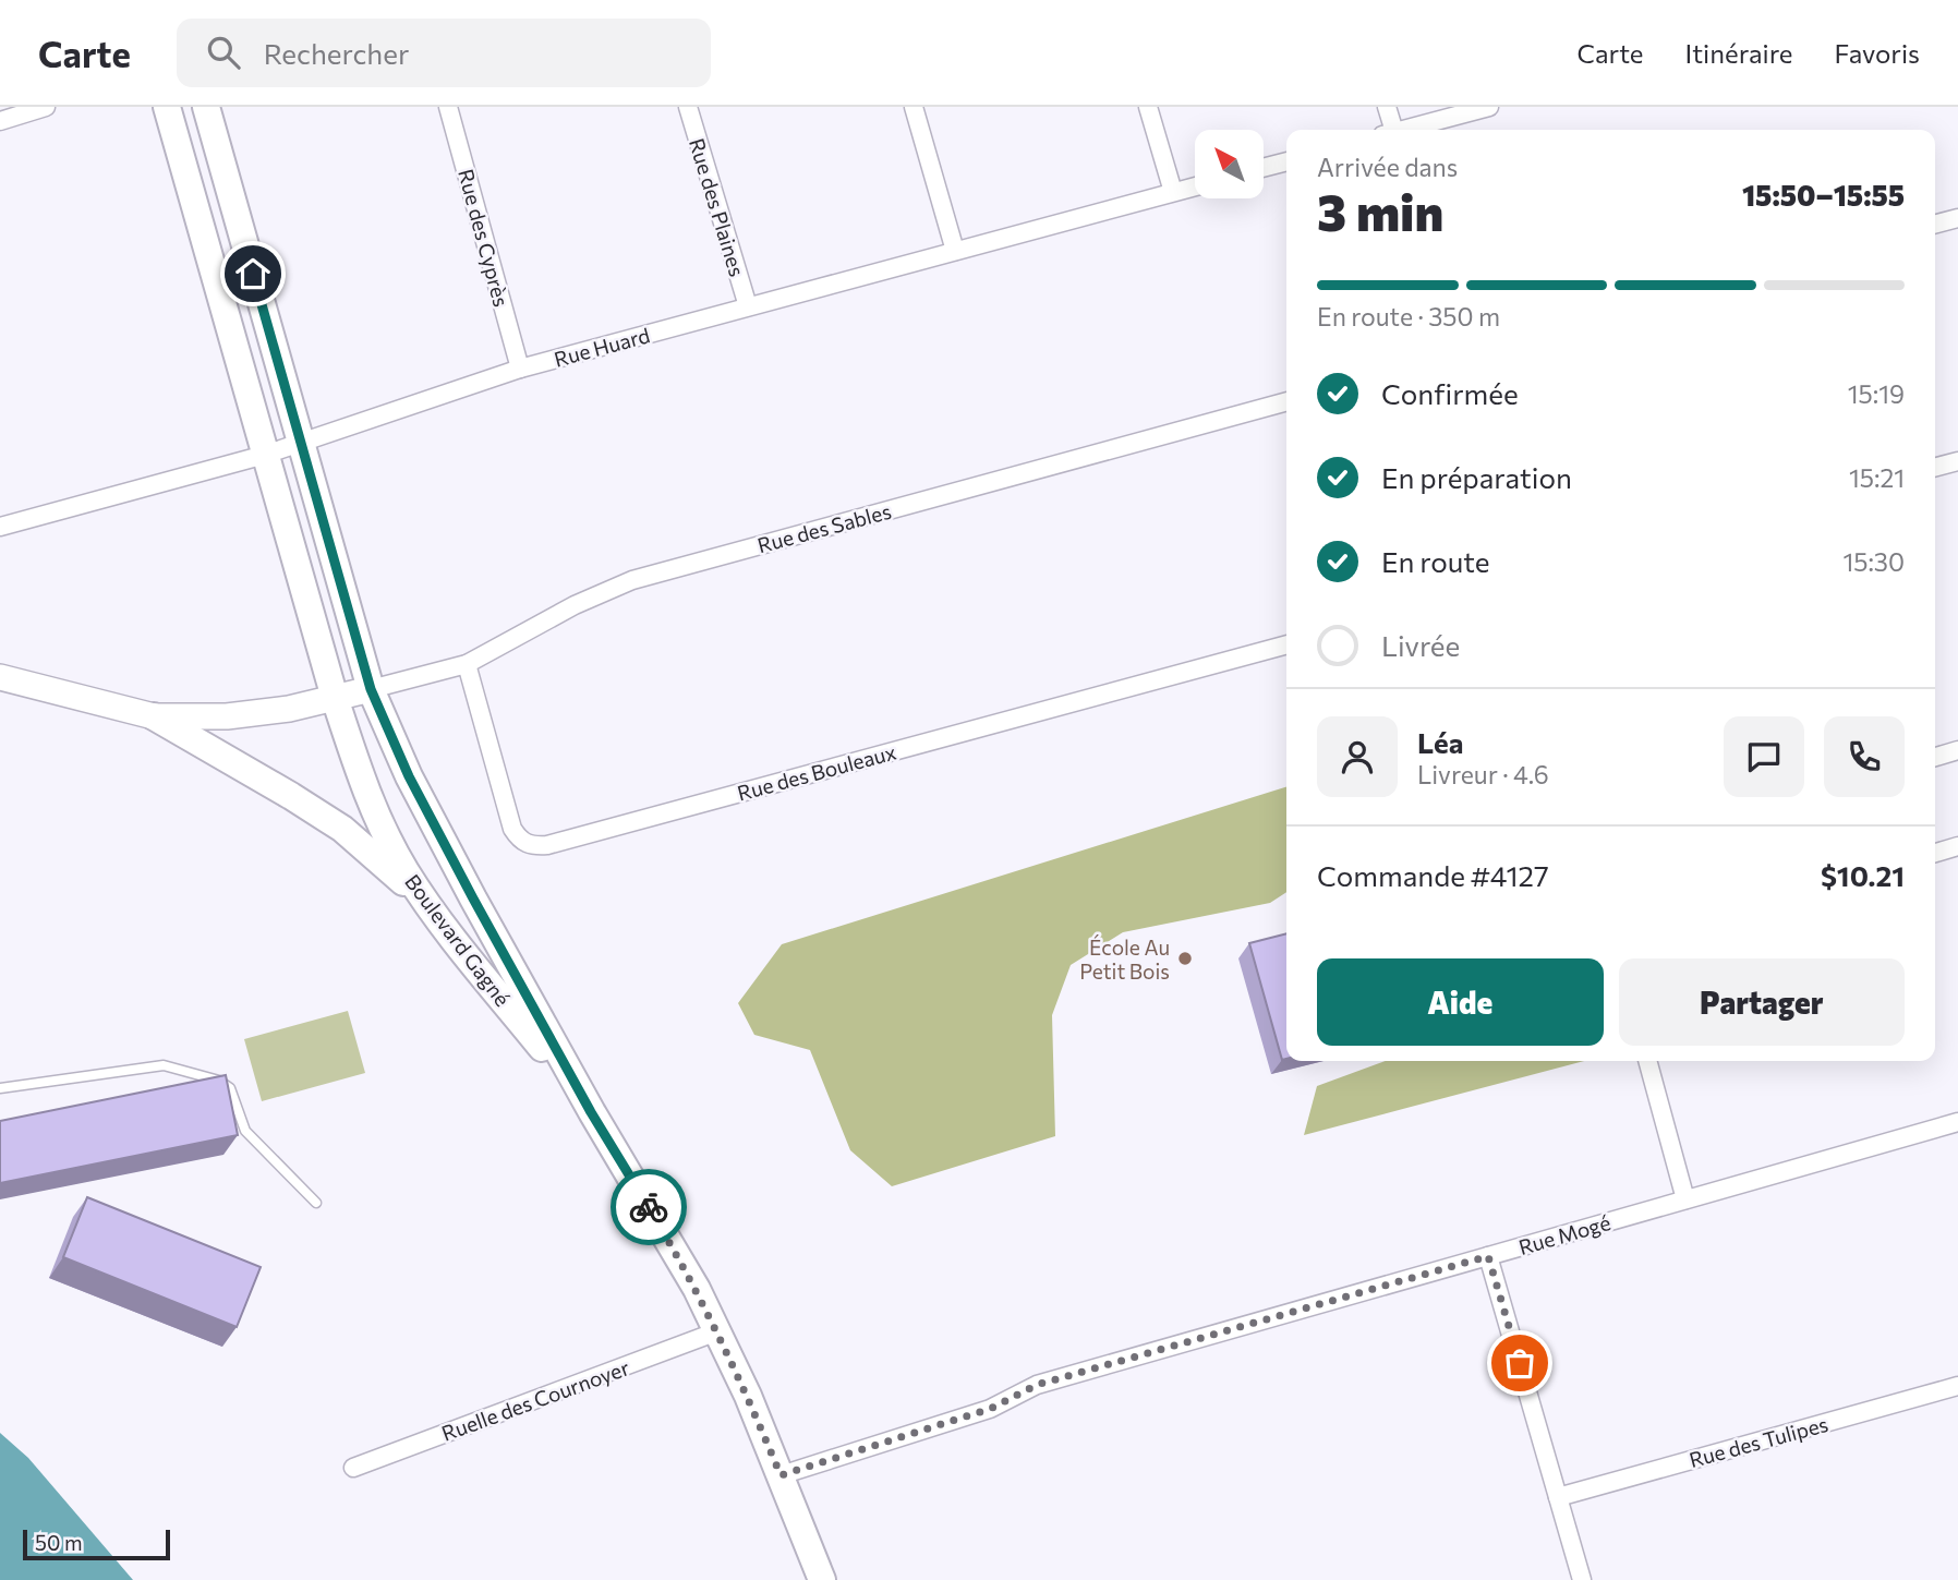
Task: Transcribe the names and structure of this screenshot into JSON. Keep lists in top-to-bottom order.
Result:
{
  "streets": {
    "main road": ["Boulevard Gagné"],
    "street": [
      "Rue des Plaines",
      "Rue des Cyprès",
      "Rue Huard",
      "Rue des Sables",
      "Rue des Bouleaux",
      "Rue Mogé",
      "Ruelle des Cournoyer",
      "Rue des Tulipes"
    ]
  },
  "crossings": [
    ["Rue des Plaines", "Rue Huard"],
    ["Rue des Cyprès", "Rue Huard"],
    ["Rue Huard", "Boulevard Gagné"],
    ["Rue des Sables", "Rue des Bouleaux"],
    ["Rue des Sables", "Boulevard Gagné"]
  ],
  "places": ["École Au Petit Bois"],
  "scale_bar": "50 m",
  "north": "top left",
  "page": {
    "header": "Carte",
    "search": "Rechercher",
    "nav": ["Carte", "Itinéraire", "Favoris"],
    "heading": ["3 min", "Arrivée dans", "15:50–15:55"],
    "panel": [
      "Léa",
      "Livreur · 4.6",
      "Commande #4127",
      "$10.21"
    ],
    "bar": "En route · 350 m",
    "list": [
      ["Confirmée", "15:19"],
      ["En préparation", "15:21"],
      ["En route", "15:30"],
      "Livrée"
    ],
    "buttons": ["Aide", "Partager"],
    "scale": "50 m"
  }
}
